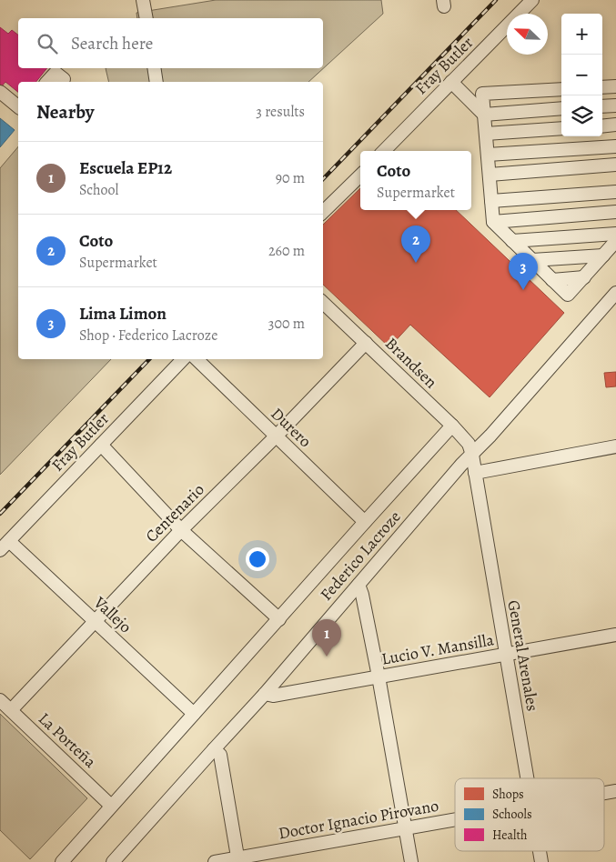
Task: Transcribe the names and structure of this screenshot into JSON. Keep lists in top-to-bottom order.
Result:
{
  "streets": {
    "street": [
      "Fray Butler",
      "Brandsen",
      "Durero",
      "Centenario",
      "Federico Lacroze",
      "Vallejo",
      "Lucio V. Mansilla",
      "General Arenales",
      "La Porteña",
      "Doctor Ignacio Pirovano"
    ]
  },
  "crossings": [
    ["Fray Butler", "Vallejo"],
    ["Brandsen", "Centenario"],
    ["Brandsen", "Federico Lacroze"],
    ["Brandsen", "General Arenales"],
    ["Durero", "Centenario"],
    ["Durero", "Federico Lacroze"],
    ["Centenario", "Vallejo"],
    ["Centenario", "La Porteña"],
    ["Federico Lacroze", "Vallejo"],
    ["Federico Lacroze", "Lucio V. Mansilla"],
    ["Federico Lacroze", "General Arenales"],
    ["Federico Lacroze", "La Porteña"],
    ["Lucio V. Mansilla", "General Arenales"]
  ],
  "legend": ["Shops", "Schools", "Health"],
  "north": "top left",
  "page": {
    "map_buttons": ["+", "−"],
    "search": "Search here",
    "heading": ["Nearby", "3 results"],
    "list": [
      {
        "mark": "1",
        "name": "Escuela EP12",
        "note": "School",
        "value": "90 m"
      },
      {
        "mark": "2",
        "name": "Coto",
        "note": "Supermarket",
        "value": "260 m"
      },
      {
        "mark": "3",
        "name": "Lima Limon",
        "note": "Shop · Federico Lacroze",
        "value": "300 m"
      }
    ],
    "popup": ["Coto", "Supermarket"],
    "pins": ["2", "3", "1"]
  }
}
